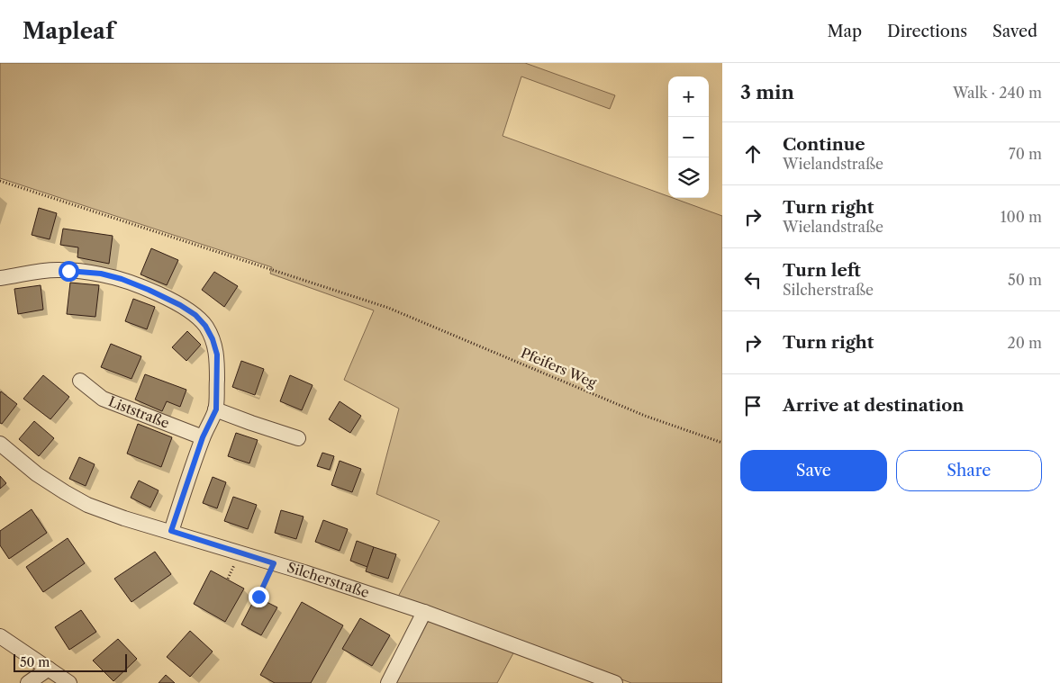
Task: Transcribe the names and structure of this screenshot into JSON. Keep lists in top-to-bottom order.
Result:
{
  "streets": {
    "street": ["Liststraße", "Silcherstraße"],
    "path": ["Pfeifers Weg"]
  },
  "scale_bar": "50 m",
  "page": {
    "header": "Mapleaf",
    "nav": ["Map", "Directions", "Saved"],
    "heading": ["3 min", "Walk · 240 m"],
    "map_buttons": ["+", "−"],
    "list": [
      ["Continue", "Wielandstraße", "70 m"],
      ["Turn right", "Wielandstraße", "100 m"],
      ["Turn left", "Silcherstraße", "50 m"],
      ["Turn right", "20 m"],
      "Arrive at destination"
    ],
    "buttons": ["Save", "Share"],
    "scale": "50 m"
  }
}
